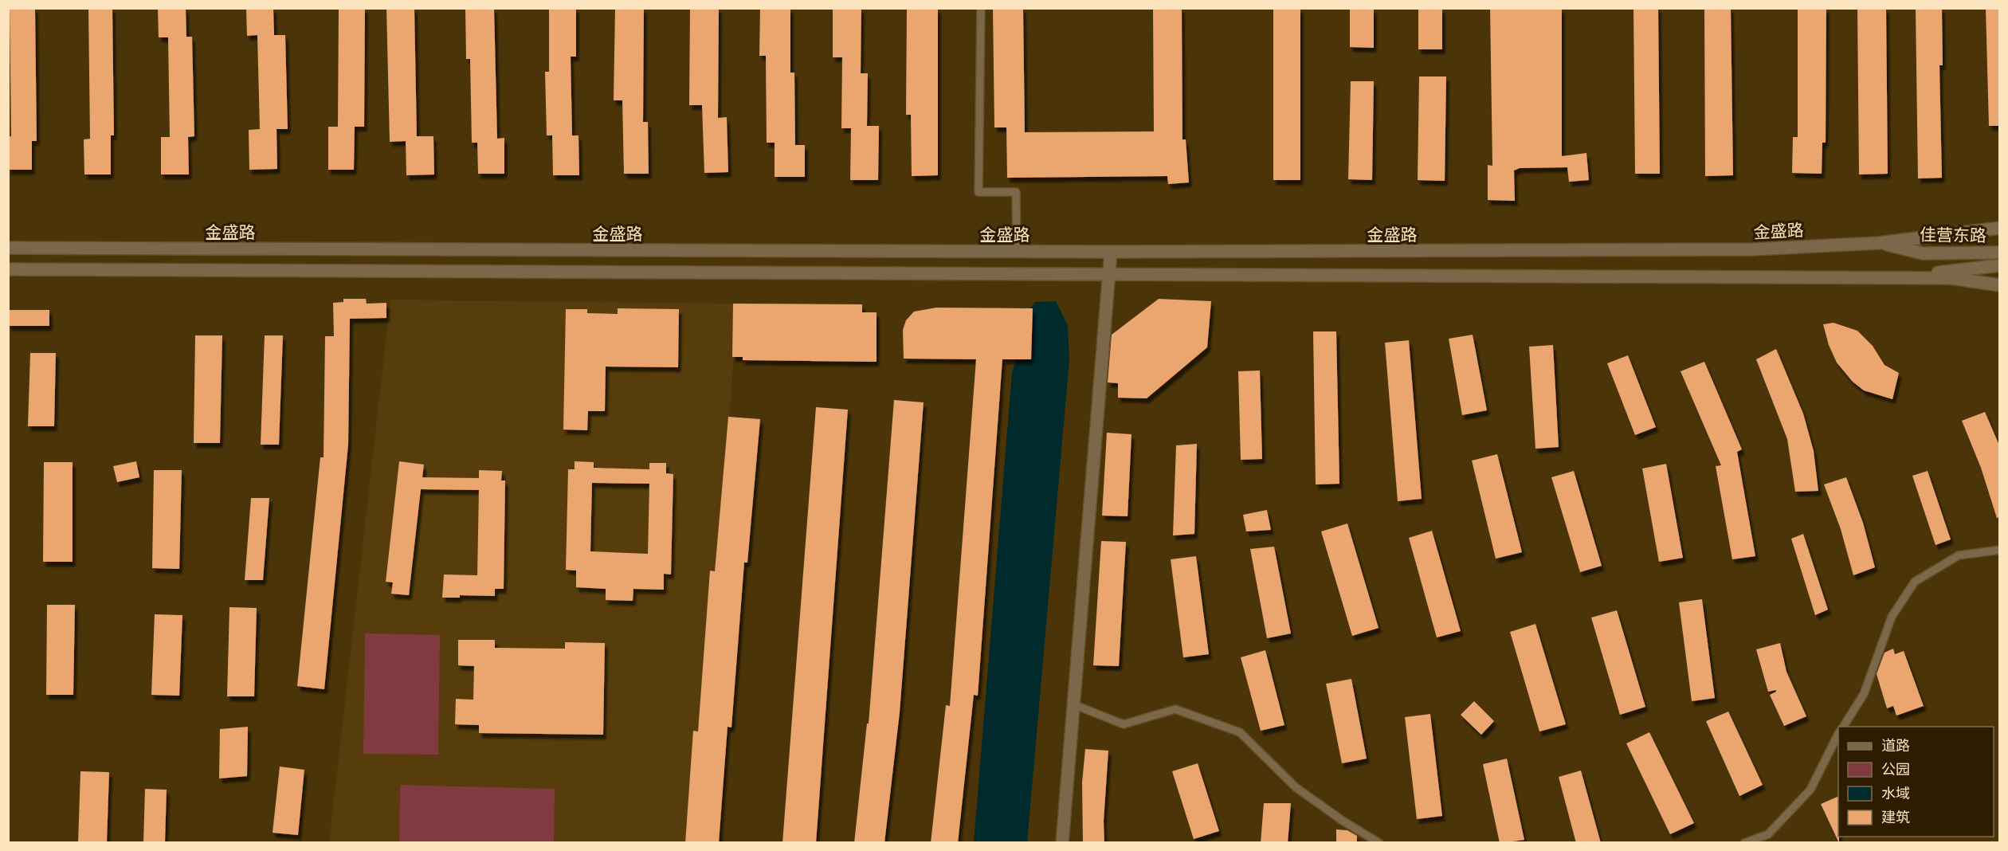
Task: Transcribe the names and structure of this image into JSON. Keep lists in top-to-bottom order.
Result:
{
  "streets": {
    "street": ["金盛路", "佳营东路"]
  },
  "crossings": [
    ["金盛路", "佳营东路"]
  ],
  "legend": [
    "道路",
    "公园",
    "水域",
    "建筑"
  ]
}
